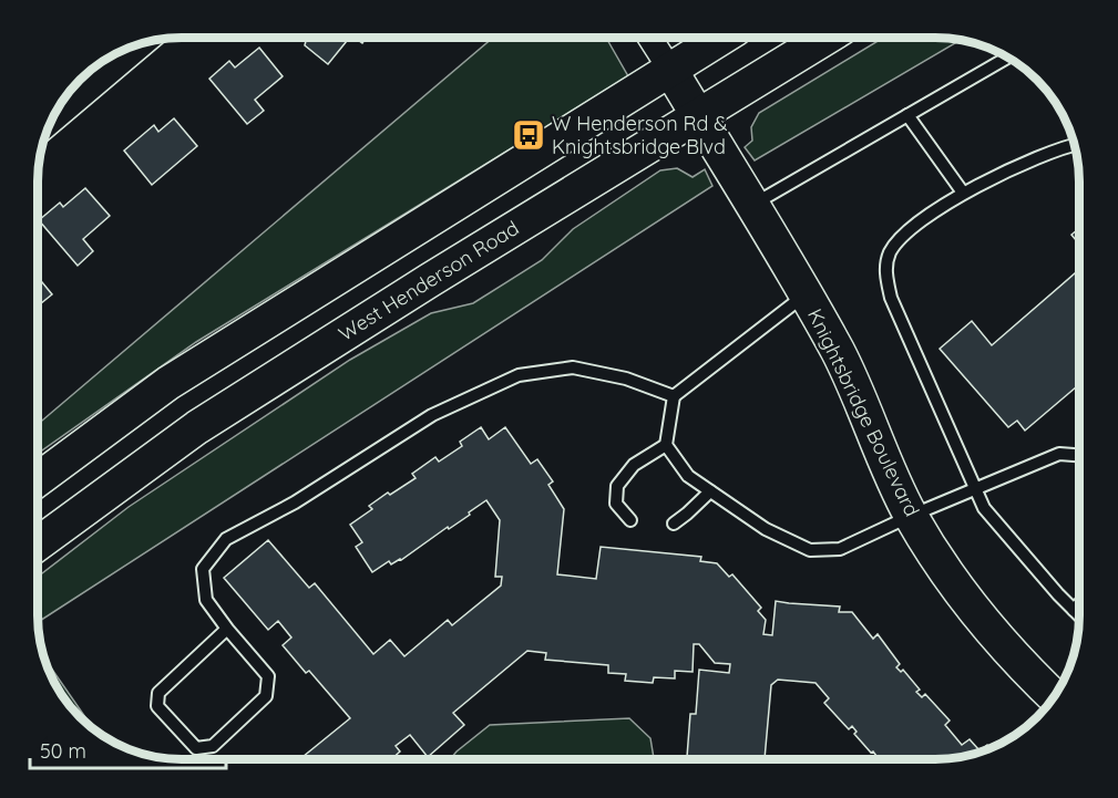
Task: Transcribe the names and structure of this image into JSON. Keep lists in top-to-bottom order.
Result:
{
  "streets": {
    "main road": ["West Henderson Road", "Knightsbridge Boulevard"]
  },
  "crossings": [
    ["West Henderson Road", "Knightsbridge Boulevard"]
  ],
  "places": {
    "bus stop": ["W Henderson Rd & Knightsbridge Blvd"]
  },
  "scale_bar": "50 m"
}
